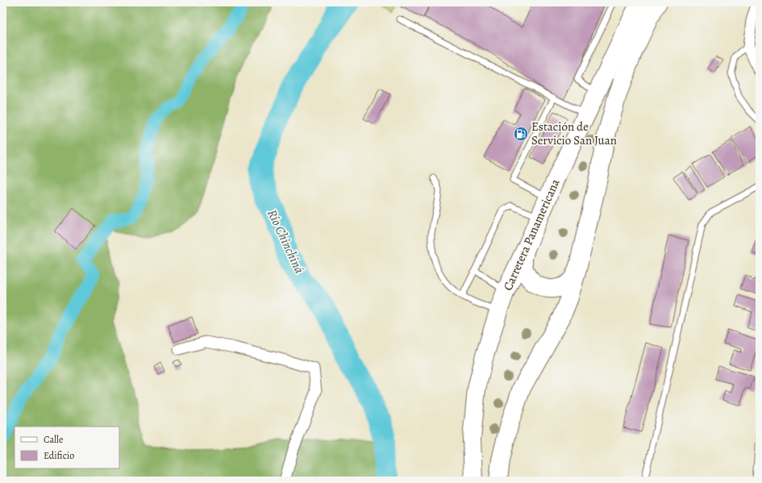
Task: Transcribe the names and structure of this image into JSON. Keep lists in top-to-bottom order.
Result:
{
  "streets": {
    "highway": ["Carretera Panamericana"]
  },
  "water": ["Río Chinchiná"],
  "places": {
    "fuel station": ["Estación de Servicio San Juan"]
  },
  "legend": ["Calle", "Edificio"]
}
